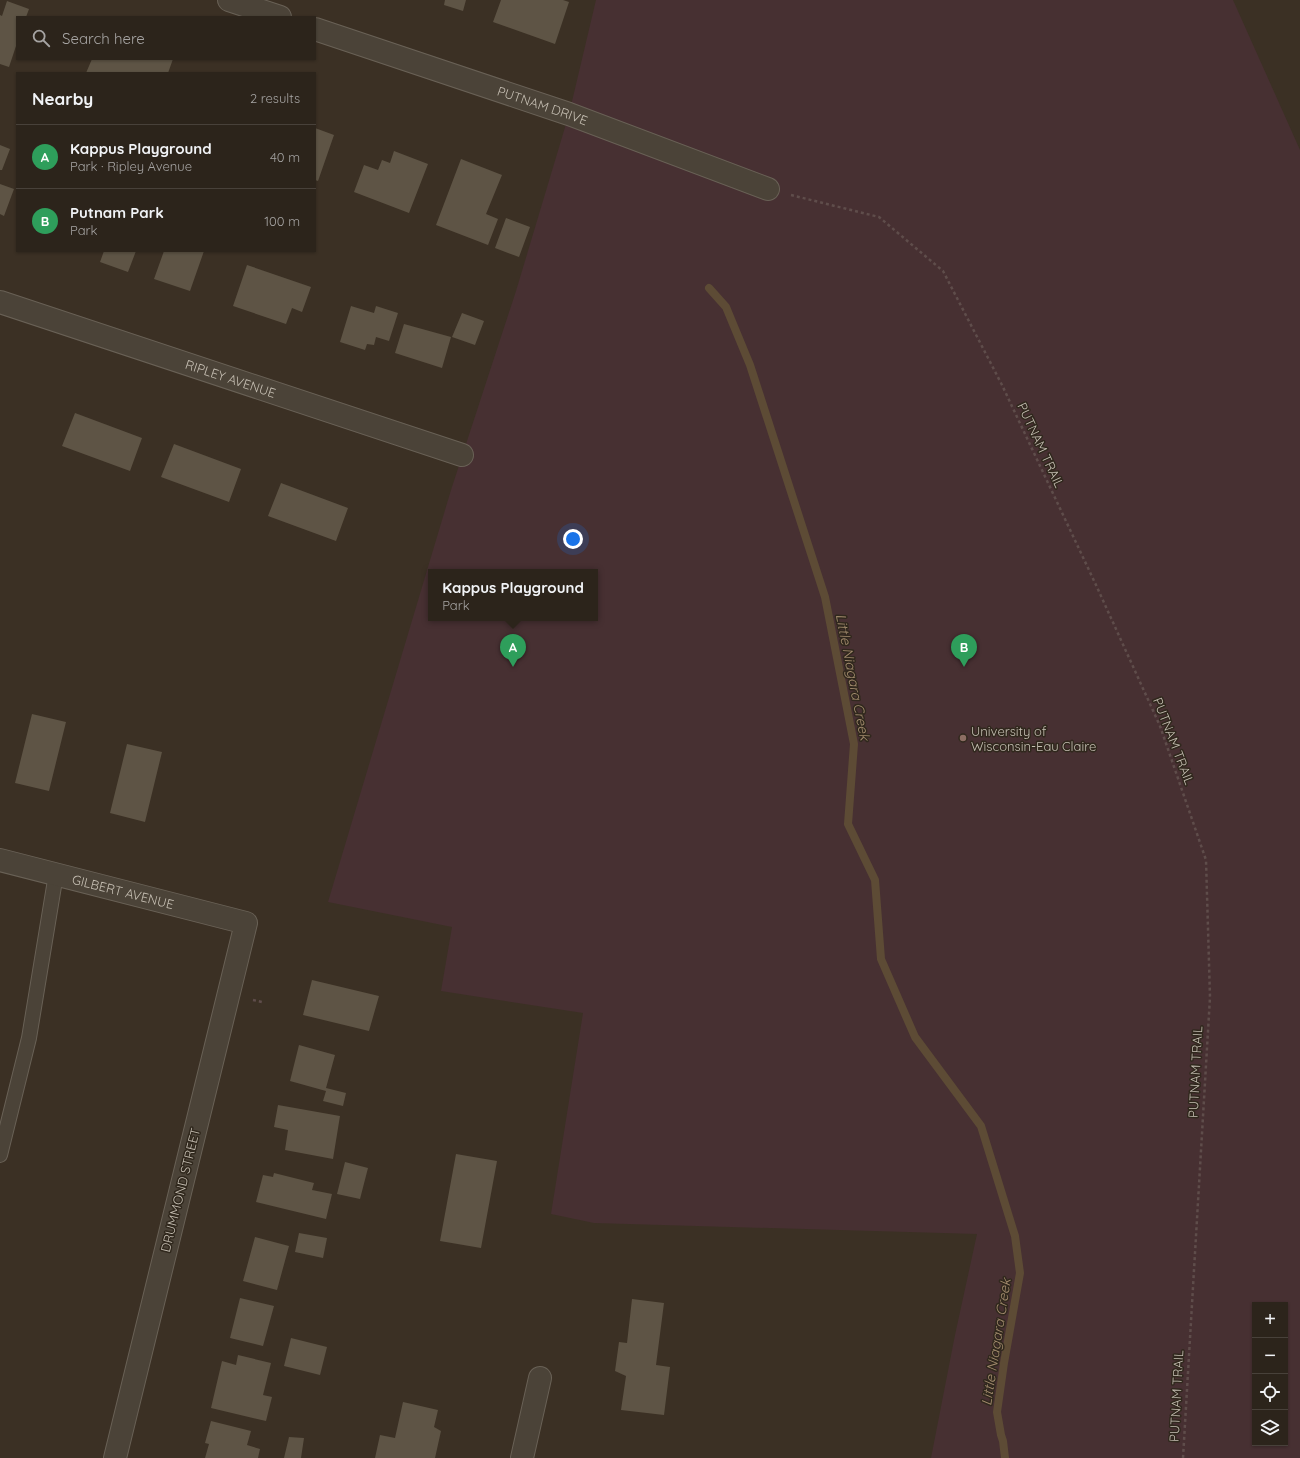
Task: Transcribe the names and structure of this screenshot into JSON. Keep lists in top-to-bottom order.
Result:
{
  "streets": {
    "street": [
      "PUTNAM DRIVE",
      "RIPLEY AVENUE",
      "GILBERT AVENUE",
      "DRUMMOND STREET"
    ],
    "path": ["PUTNAM TRAIL"]
  },
  "crossings": [
    ["PUTNAM DRIVE", "PUTNAM TRAIL"],
    ["GILBERT AVENUE", "DRUMMOND STREET"]
  ],
  "water": ["Little Niagara Creek"],
  "places": ["University of Wisconsin-Eau Claire"],
  "page": {
    "search": "Search here",
    "heading": ["Nearby", "2 results"],
    "list": [
      {
        "mark": "A",
        "name": "Kappus Playground",
        "note": "Park · Ripley Avenue",
        "value": "40 m"
      },
      {
        "mark": "B",
        "name": "Putnam Park",
        "note": "Park",
        "value": "100 m"
      }
    ],
    "popup": ["Kappus Playground", "Park"],
    "pins": ["A", "B"],
    "map_buttons": ["+", "−"]
  }
}
